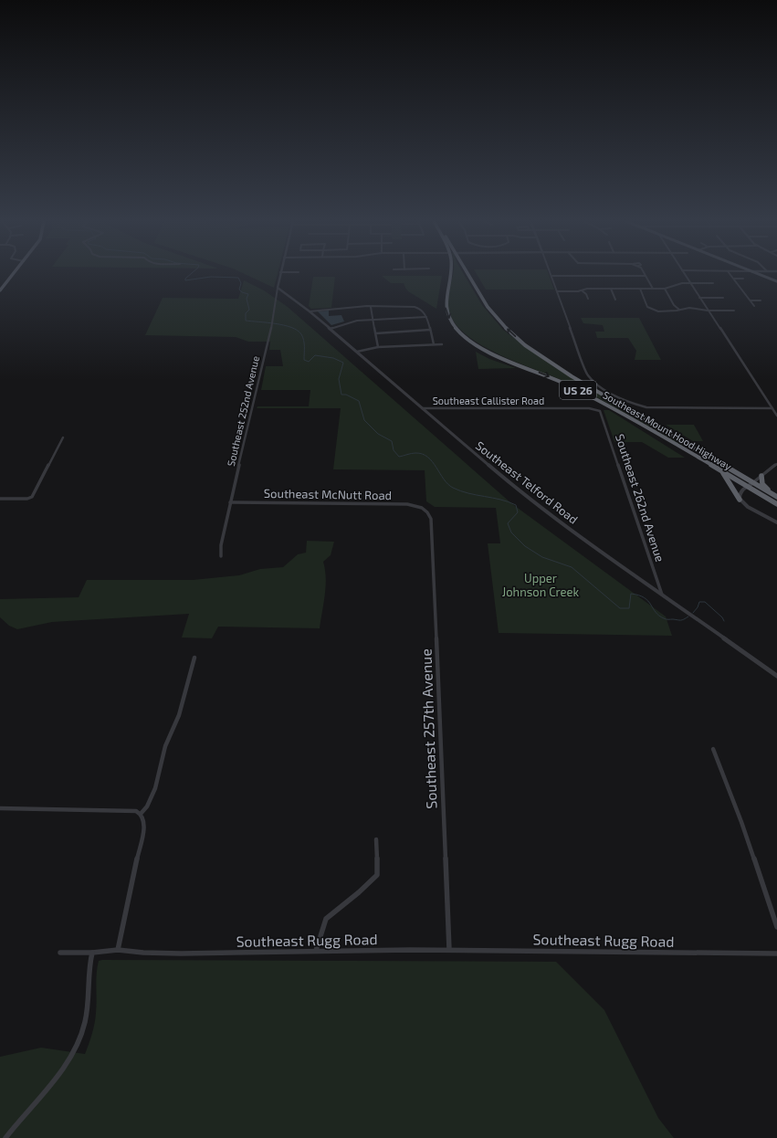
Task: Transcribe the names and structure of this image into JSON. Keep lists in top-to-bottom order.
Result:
{
  "streets": {
    "highway": ["US 26", "Southeast Mount Hood Highway"],
    "street": [
      "Southeast Callister Road",
      "Southeast 252nd Avenue",
      "Southeast Telford Road",
      "Southeast McNutt Road",
      "Southeast 262nd Avenue",
      "Southeast 257th Avenue",
      "Southeast Rugg Road"
    ]
  },
  "crossings": [
    ["Southeast Callister Road", "Southeast Telford Road"],
    ["Southeast Callister Road", "Southeast 262nd Avenue"],
    ["Southeast 252nd Avenue", "Southeast Telford Road"],
    ["Southeast 252nd Avenue", "Southeast McNutt Road"],
    ["Southeast Telford Road", "Southeast 262nd Avenue"],
    ["Southeast McNutt Road", "Southeast 257th Avenue"],
    ["Southeast 257th Avenue", "Southeast Rugg Road"]
  ],
  "parks": ["Upper Johnson Creek"]
}
